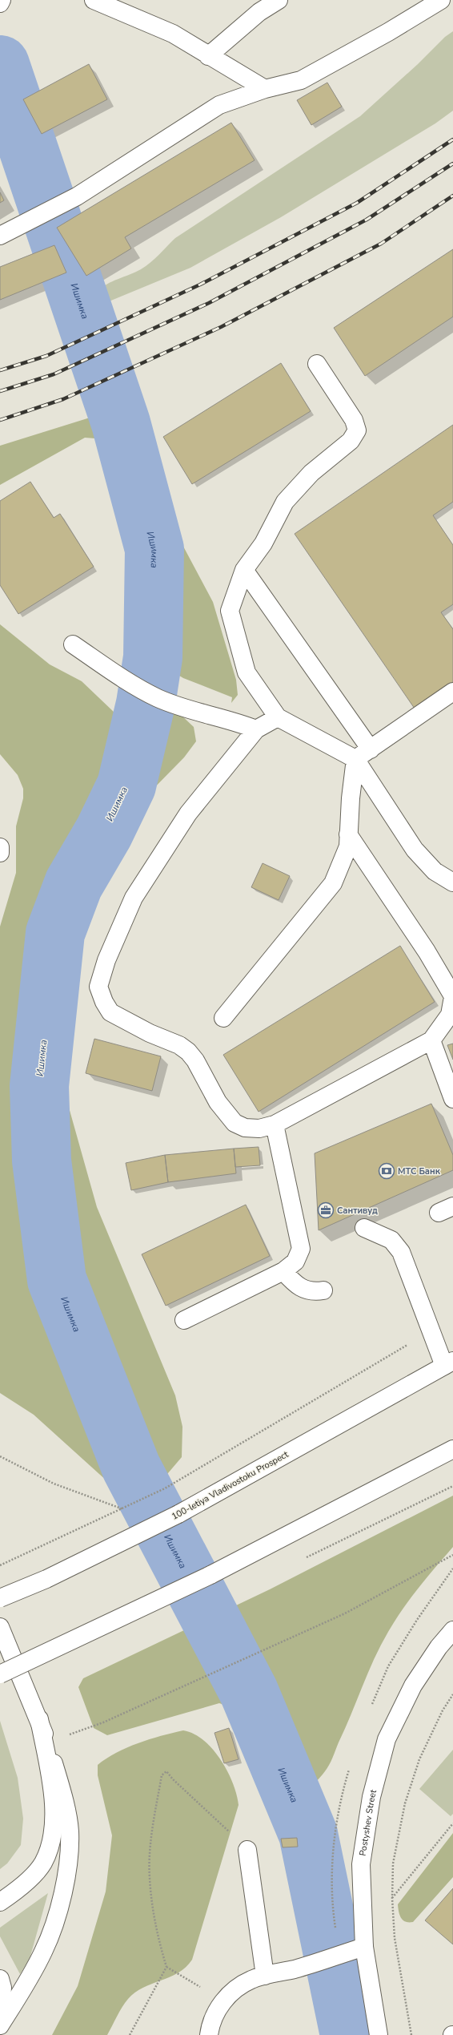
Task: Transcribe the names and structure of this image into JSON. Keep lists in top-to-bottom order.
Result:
{
  "streets": {
    "main road": ["100-letiya Vladivostoku Prospect", "Postyshev Street"]
  },
  "water": ["Ишимка"],
  "places": {
    "bank": ["МТС Банк"],
    "office": ["Сантивуд"]
  }
}
